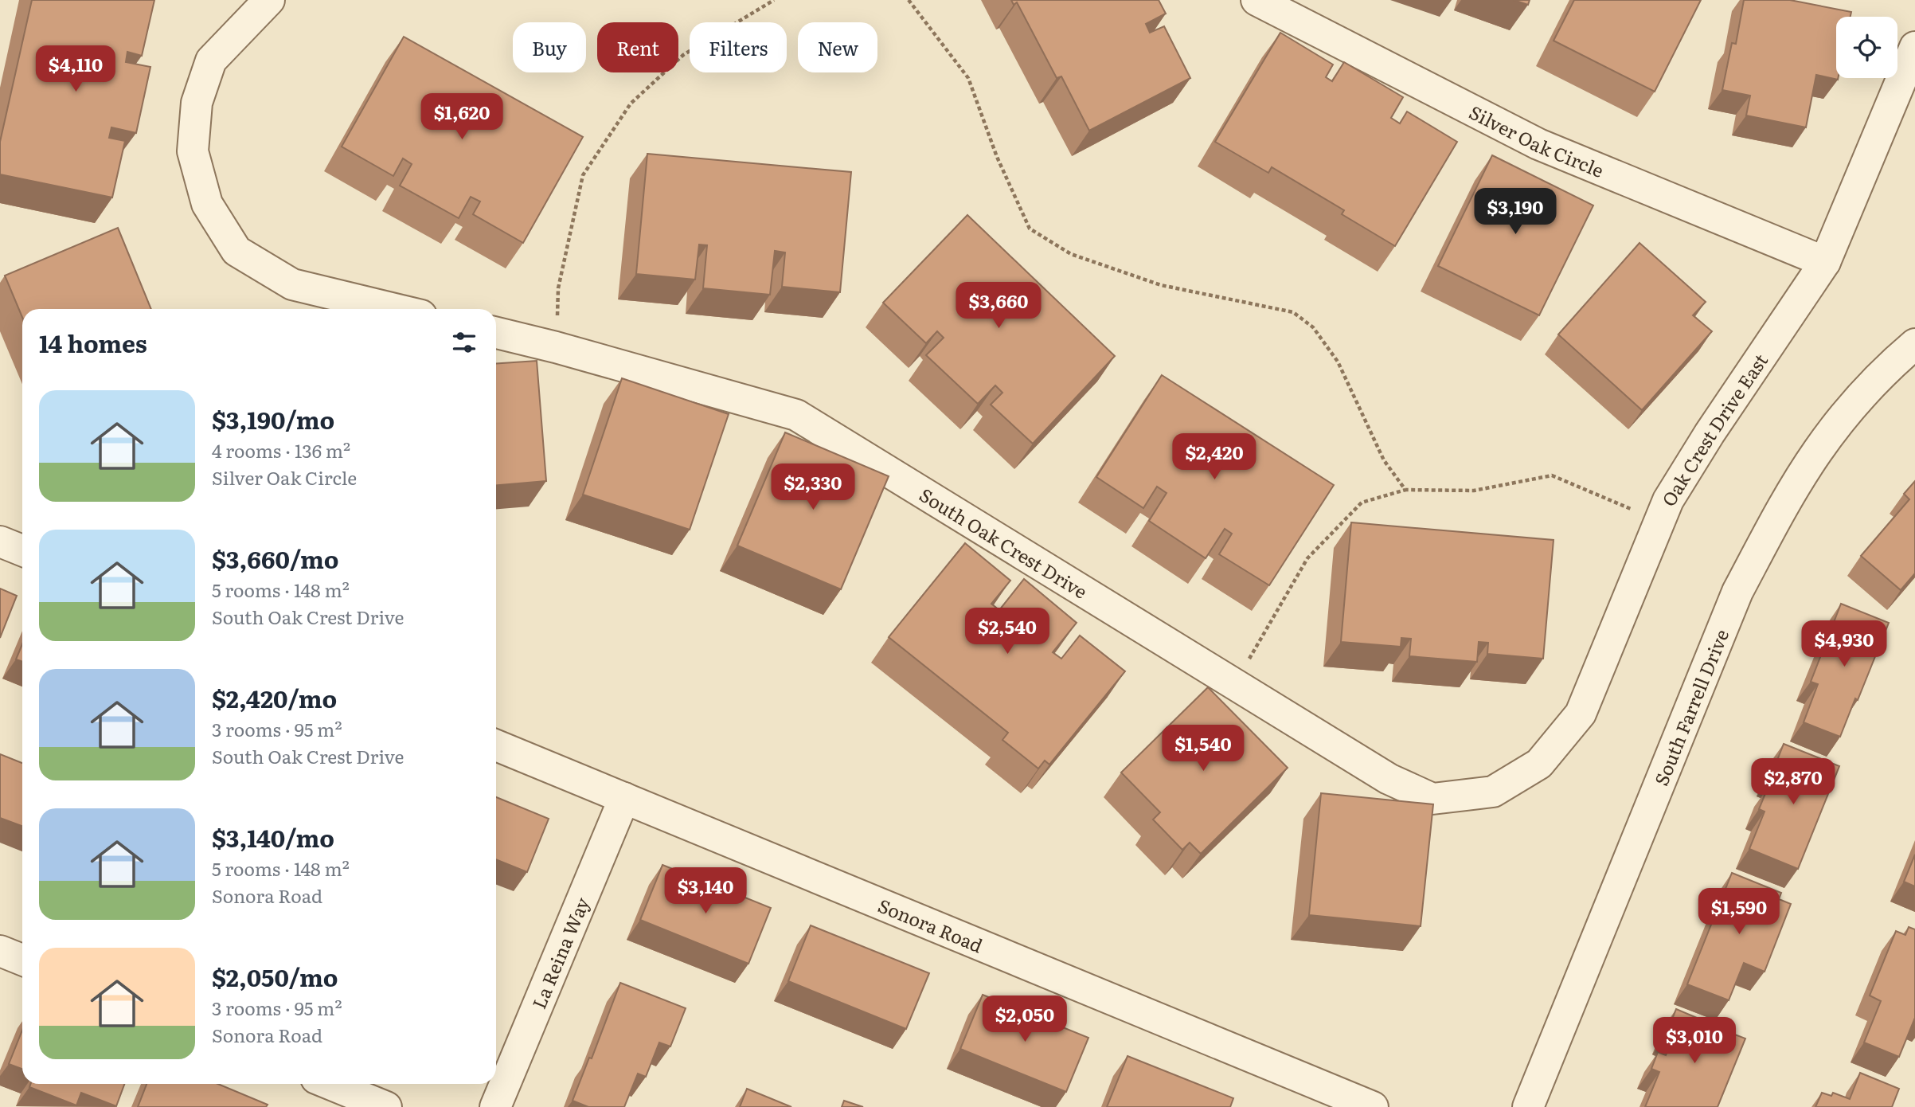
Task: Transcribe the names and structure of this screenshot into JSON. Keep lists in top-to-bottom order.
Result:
{
  "streets": {
    "street": [
      "Silver Oak Circle",
      "Oak Crest Drive East",
      "South Oak Crest Drive",
      "South Farrell Drive",
      "Sonora Road",
      "La Reina Way"
    ]
  },
  "crossings": [
    ["Silver Oak Circle", "Oak Crest Drive East"],
    ["Oak Crest Drive East", "South Oak Crest Drive"],
    ["Sonora Road", "La Reina Way"]
  ],
  "page": {
    "chip": [
      "Buy",
      "Rent",
      "Filters",
      "New"
    ],
    "price": [
      "$4,110",
      "$1,620",
      "$3,190",
      "$3,660",
      "$2,420",
      "$2,330",
      "$2,540",
      "$4,930",
      "$1,540",
      "$2,870",
      "$3,140",
      "$1,590",
      "$2,050",
      "$3,010"
    ],
    "heading": "14 homes",
    "list": [
      {
        "name": "$3,190/mo",
        "note": "4 rooms · 136 m² · Silver Oak Circle"
      },
      {
        "name": "$3,660/mo",
        "note": "5 rooms · 148 m² · South Oak Crest Drive"
      },
      {
        "name": "$2,420/mo",
        "note": "3 rooms · 95 m² · South Oak Crest Drive"
      },
      {
        "name": "$3,140/mo",
        "note": "5 rooms · 148 m² · Sonora Road"
      },
      {
        "name": "$2,050/mo",
        "note": "3 rooms · 95 m² · Sonora Road"
      }
    ]
  }
}
